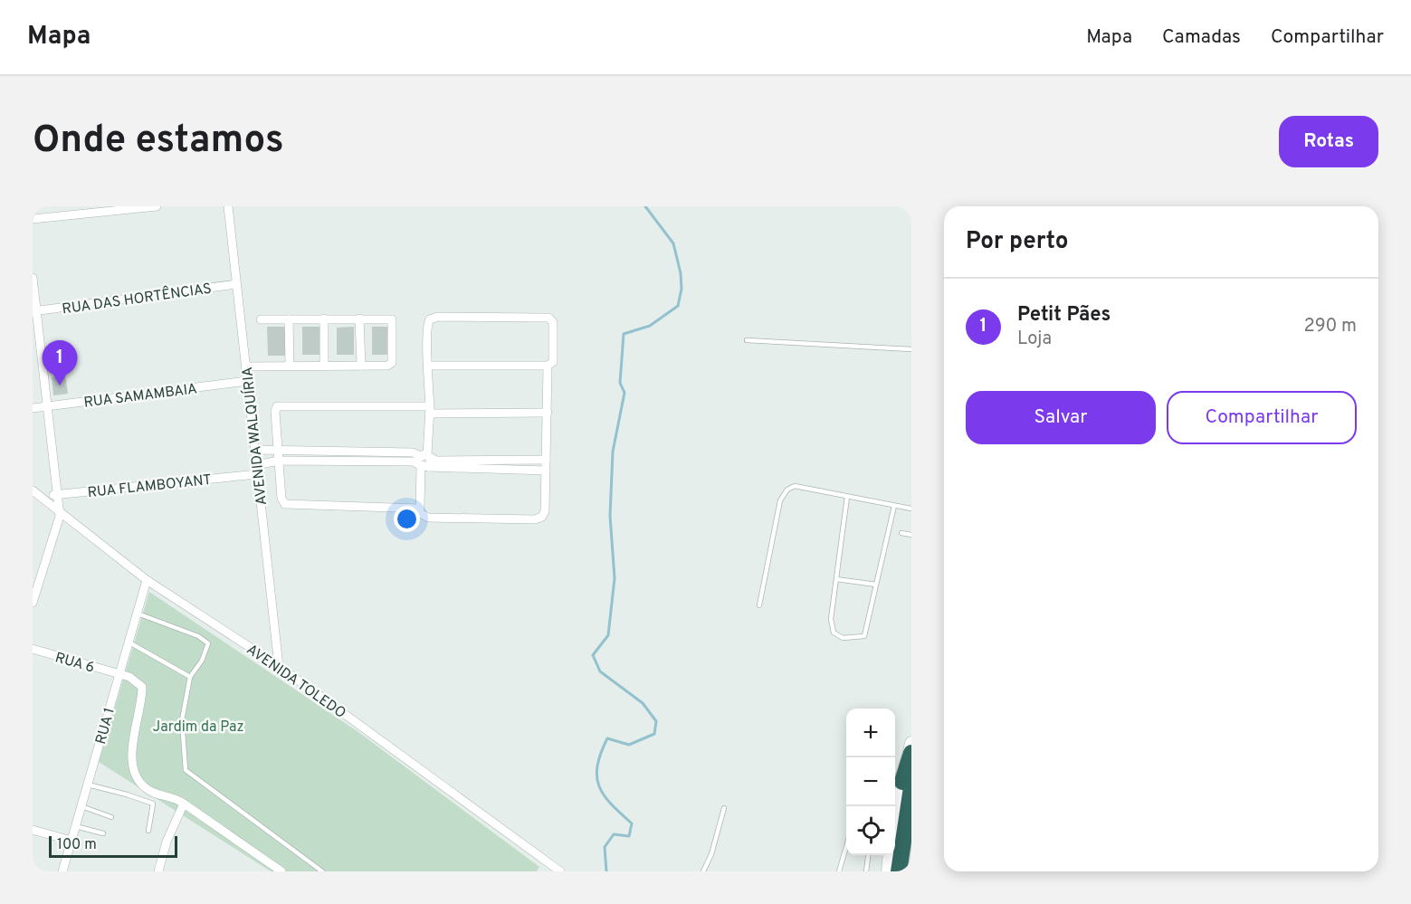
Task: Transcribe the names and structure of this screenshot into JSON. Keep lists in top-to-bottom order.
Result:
{
  "streets": {
    "street": [
      "RUA DAS HORTÊNCIAS",
      "RUA SAMAMBAIA",
      "AVENIDA WALQUÍRIA",
      "RUA FLAMBOYANT",
      "RUA 6",
      "AVENIDA TOLEDO",
      "RUA 1"
    ]
  },
  "crossings": [
    ["RUA DAS HORTÊNCIAS", "AVENIDA WALQUÍRIA"],
    ["RUA SAMAMBAIA", "AVENIDA WALQUÍRIA"],
    ["AVENIDA WALQUÍRIA", "RUA FLAMBOYANT"],
    ["AVENIDA WALQUÍRIA", "AVENIDA TOLEDO"],
    ["RUA FLAMBOYANT", "AVENIDA TOLEDO"],
    ["RUA 6", "RUA 1"],
    ["AVENIDA TOLEDO", "RUA 1"]
  ],
  "parks": ["Jardim da Paz"],
  "scale_bar": "100 m",
  "page": {
    "header": "Mapa",
    "nav": ["Mapa", "Camadas", "Compartilhar"],
    "buttons": [
      "Rotas",
      ["Salvar", "Compartilhar"]
    ],
    "title": "Onde estamos",
    "heading": "Por perto",
    "list": [
      {
        "mark": "1",
        "name": "Petit Pães",
        "note": "Loja",
        "value": "290 m"
      }
    ],
    "pins": "1",
    "map_buttons": ["+", "−"],
    "scale": "100 m"
  }
}
